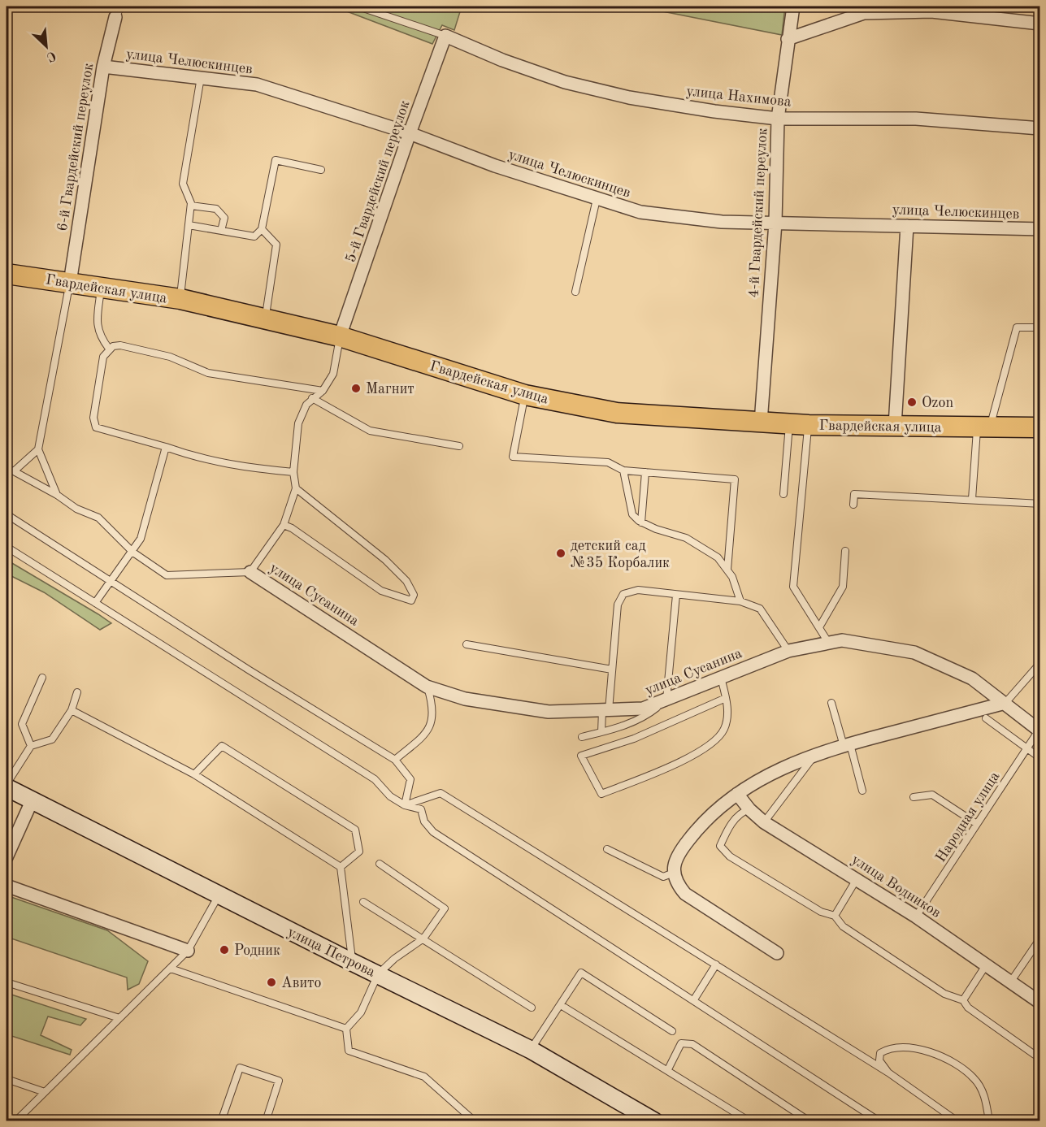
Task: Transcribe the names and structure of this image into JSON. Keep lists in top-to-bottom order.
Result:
{
  "streets": {
    "main road": ["Гвардейская улица"],
    "street": [
      "улица Челюскинцев",
      "улица Нахимова",
      "6-й Гвардейский переулок",
      "5-й Гвардейский переулок",
      "4-й Гвардейский переулок",
      "улица Сусанина",
      "улица Водников",
      "улица Петрова"
    ],
    "lane": ["Народная улица"]
  },
  "crossings": [
    ["улица Челюскинцев", "6-й Гвардейский переулок"],
    ["улица Челюскинцев", "5-й Гвардейский переулок"],
    ["улица Челюскинцев", "4-й Гвардейский переулок"],
    ["улица Нахимова", "5-й Гвардейский переулок"],
    ["улица Нахимова", "4-й Гвардейский переулок"],
    ["6-й Гвардейский переулок", "Гвардейская улица"],
    ["5-й Гвардейский переулок", "Гвардейская улица"],
    ["4-й Гвардейский переулок", "Гвардейская улица"],
    ["улица Сусанина", "Народная улица"],
    ["Народная улица", "улица Водников"]
  ],
  "places": [
    "Магнит",
    "Ozon",
    "детский сад №35 Корбалик",
    "Родник",
    "Авито"
  ],
  "north": "bottom right"
}
